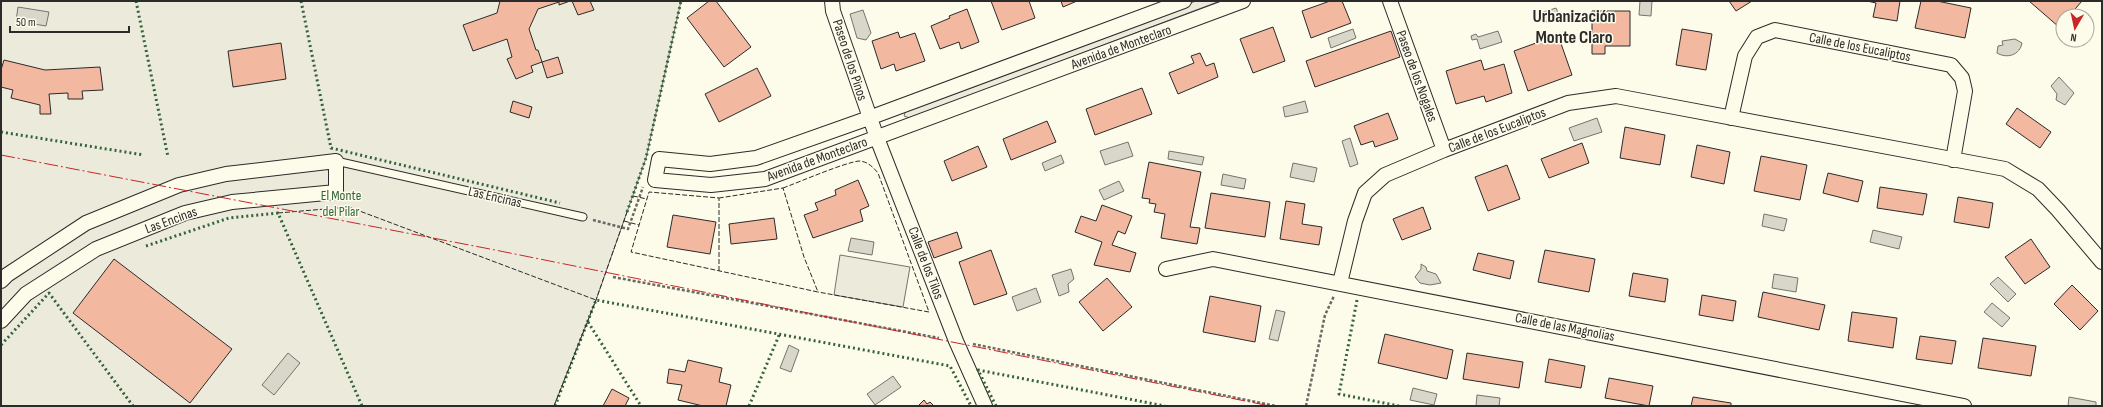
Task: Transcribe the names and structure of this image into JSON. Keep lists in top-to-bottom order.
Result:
{
  "streets": {
    "street": [
      "Avenida de Monteclaro",
      "Calle de los Eucaliptos",
      "Paseo de los Pinos",
      "Paseo de los Nogales",
      "Las Encinas",
      "Calle de los Tilos",
      "Calle de las Magnolias"
    ]
  },
  "crossings": [
    ["Avenida de Monteclaro", "Paseo de los Pinos"],
    ["Avenida de Monteclaro", "Calle de los Tilos"],
    ["Calle de los Eucaliptos", "Paseo de los Nogales"],
    ["Calle de los Eucaliptos", "Calle de las Magnolias"],
    ["Paseo de los Pinos", "Calle de los Tilos"]
  ],
  "districts": ["Urbanización Monte Claro"],
  "parks": ["El Monte del Pilar"],
  "scale_bar": "50 m",
  "north": "bottom"
}
